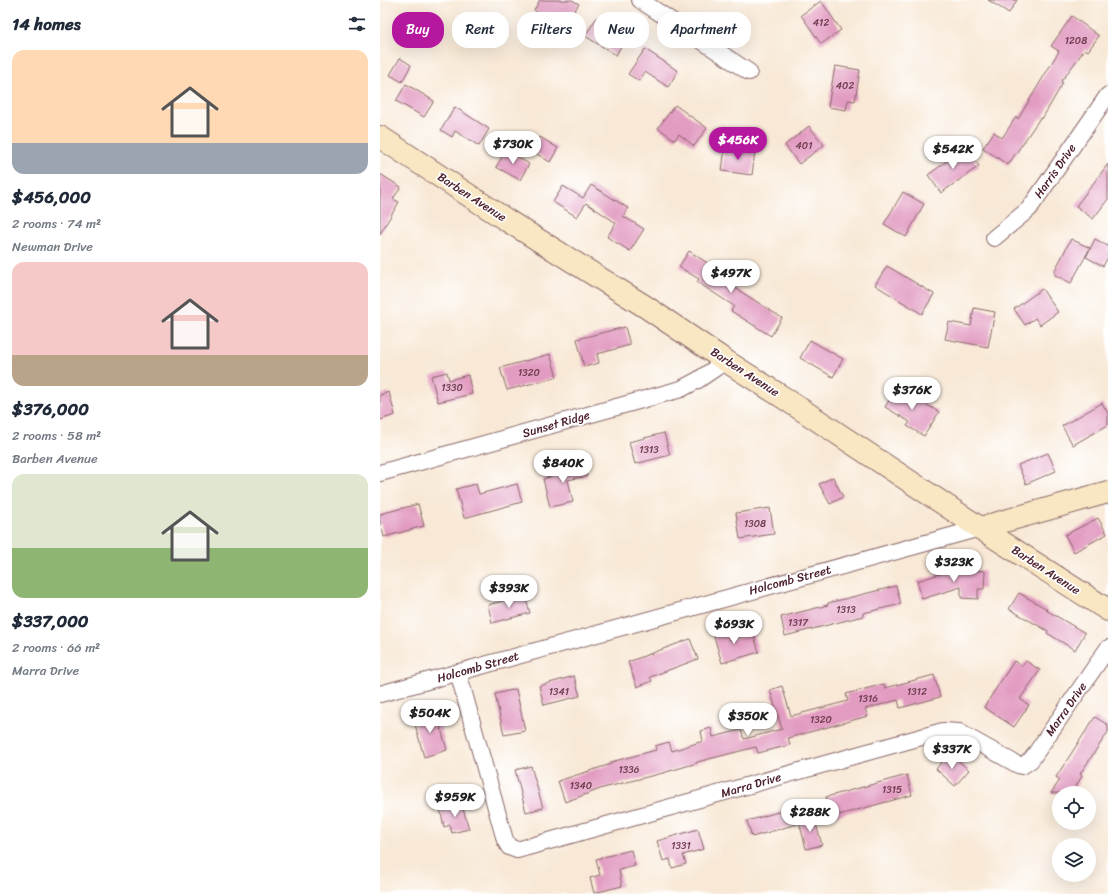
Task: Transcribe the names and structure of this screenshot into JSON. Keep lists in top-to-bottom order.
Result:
{
  "streets": {
    "street": [
      "Harris Drive",
      "Barben Avenue",
      "Sunset Ridge",
      "Holcomb Street",
      "Marra Drive"
    ]
  },
  "crossings": [
    ["Barben Avenue", "Sunset Ridge"],
    ["Barben Avenue", "Holcomb Street"],
    ["Holcomb Street", "Marra Drive"]
  ],
  "house_numbers": [
    "412",
    "1208",
    "402",
    "401",
    "1320",
    "1330",
    "1313",
    "1308",
    "1313",
    "1317",
    "1341",
    "1312",
    "1316",
    "1320",
    "1336",
    "1340",
    "1315",
    "1331"
  ],
  "page": {
    "heading": "14 homes",
    "chip": [
      "Buy",
      "Rent",
      "Filters",
      "New",
      "Apartment"
    ],
    "list": [
      {
        "name": "$456,000",
        "note": "2 rooms · 74 m² · Newman Drive"
      },
      {
        "name": "$376,000",
        "note": "2 rooms · 58 m² · Barben Avenue"
      },
      {
        "name": "$337,000",
        "note": "2 rooms · 66 m² · Marra Drive"
      }
    ],
    "price": [
      "$456K",
      "$730K",
      "$542K",
      "$497K",
      "$376K",
      "$840K",
      "$323K",
      "$393K",
      "$693K",
      "$504K",
      "$350K",
      "$337K",
      "$959K",
      "$288K"
    ]
  }
}
